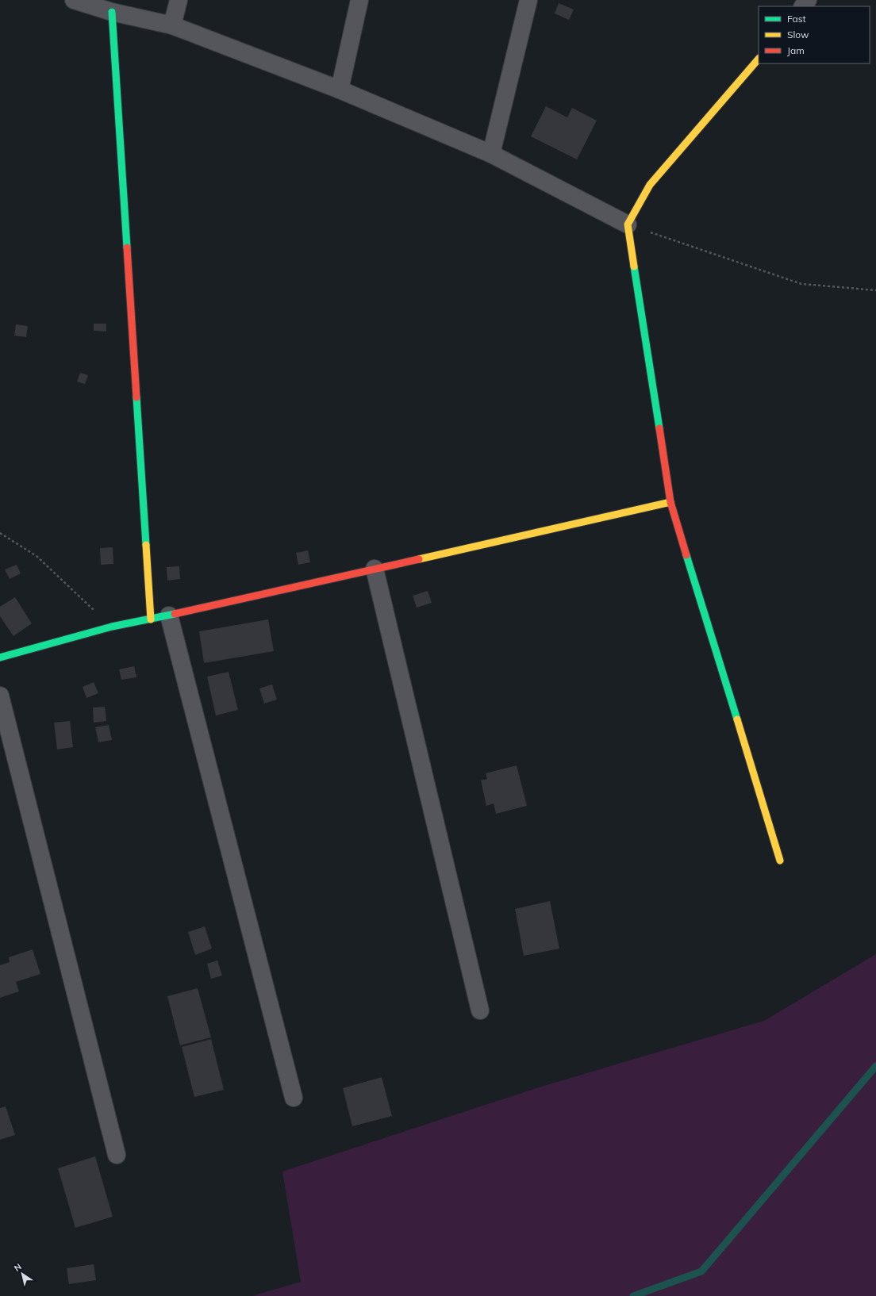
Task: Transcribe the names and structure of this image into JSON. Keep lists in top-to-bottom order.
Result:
{
  "legend": ["Fast", "Slow", "Jam"],
  "north": "top left"
}
